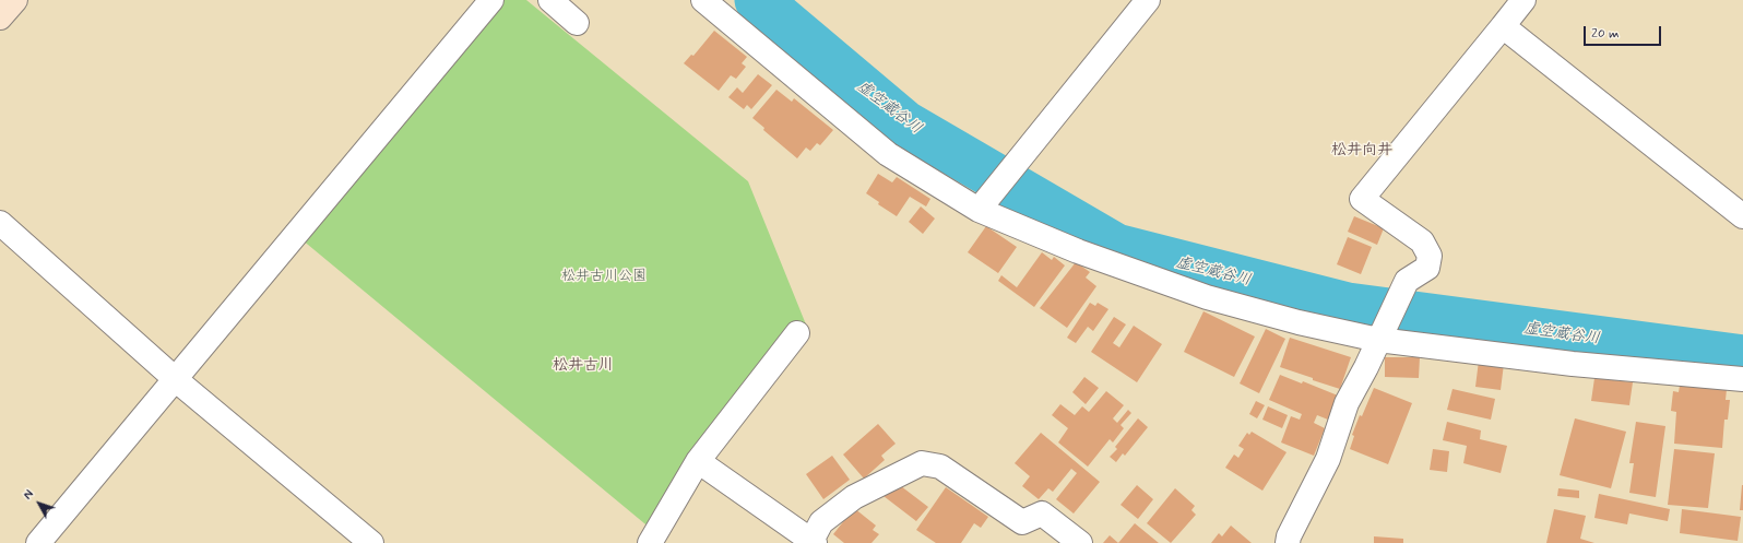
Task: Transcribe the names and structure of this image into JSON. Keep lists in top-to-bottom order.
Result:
{
  "districts": ["松井向井", "松井古川"],
  "water": ["虚空蔵谷川"],
  "parks": ["松井古川公園"],
  "scale_bar": "20 m",
  "north": "top left"
}
